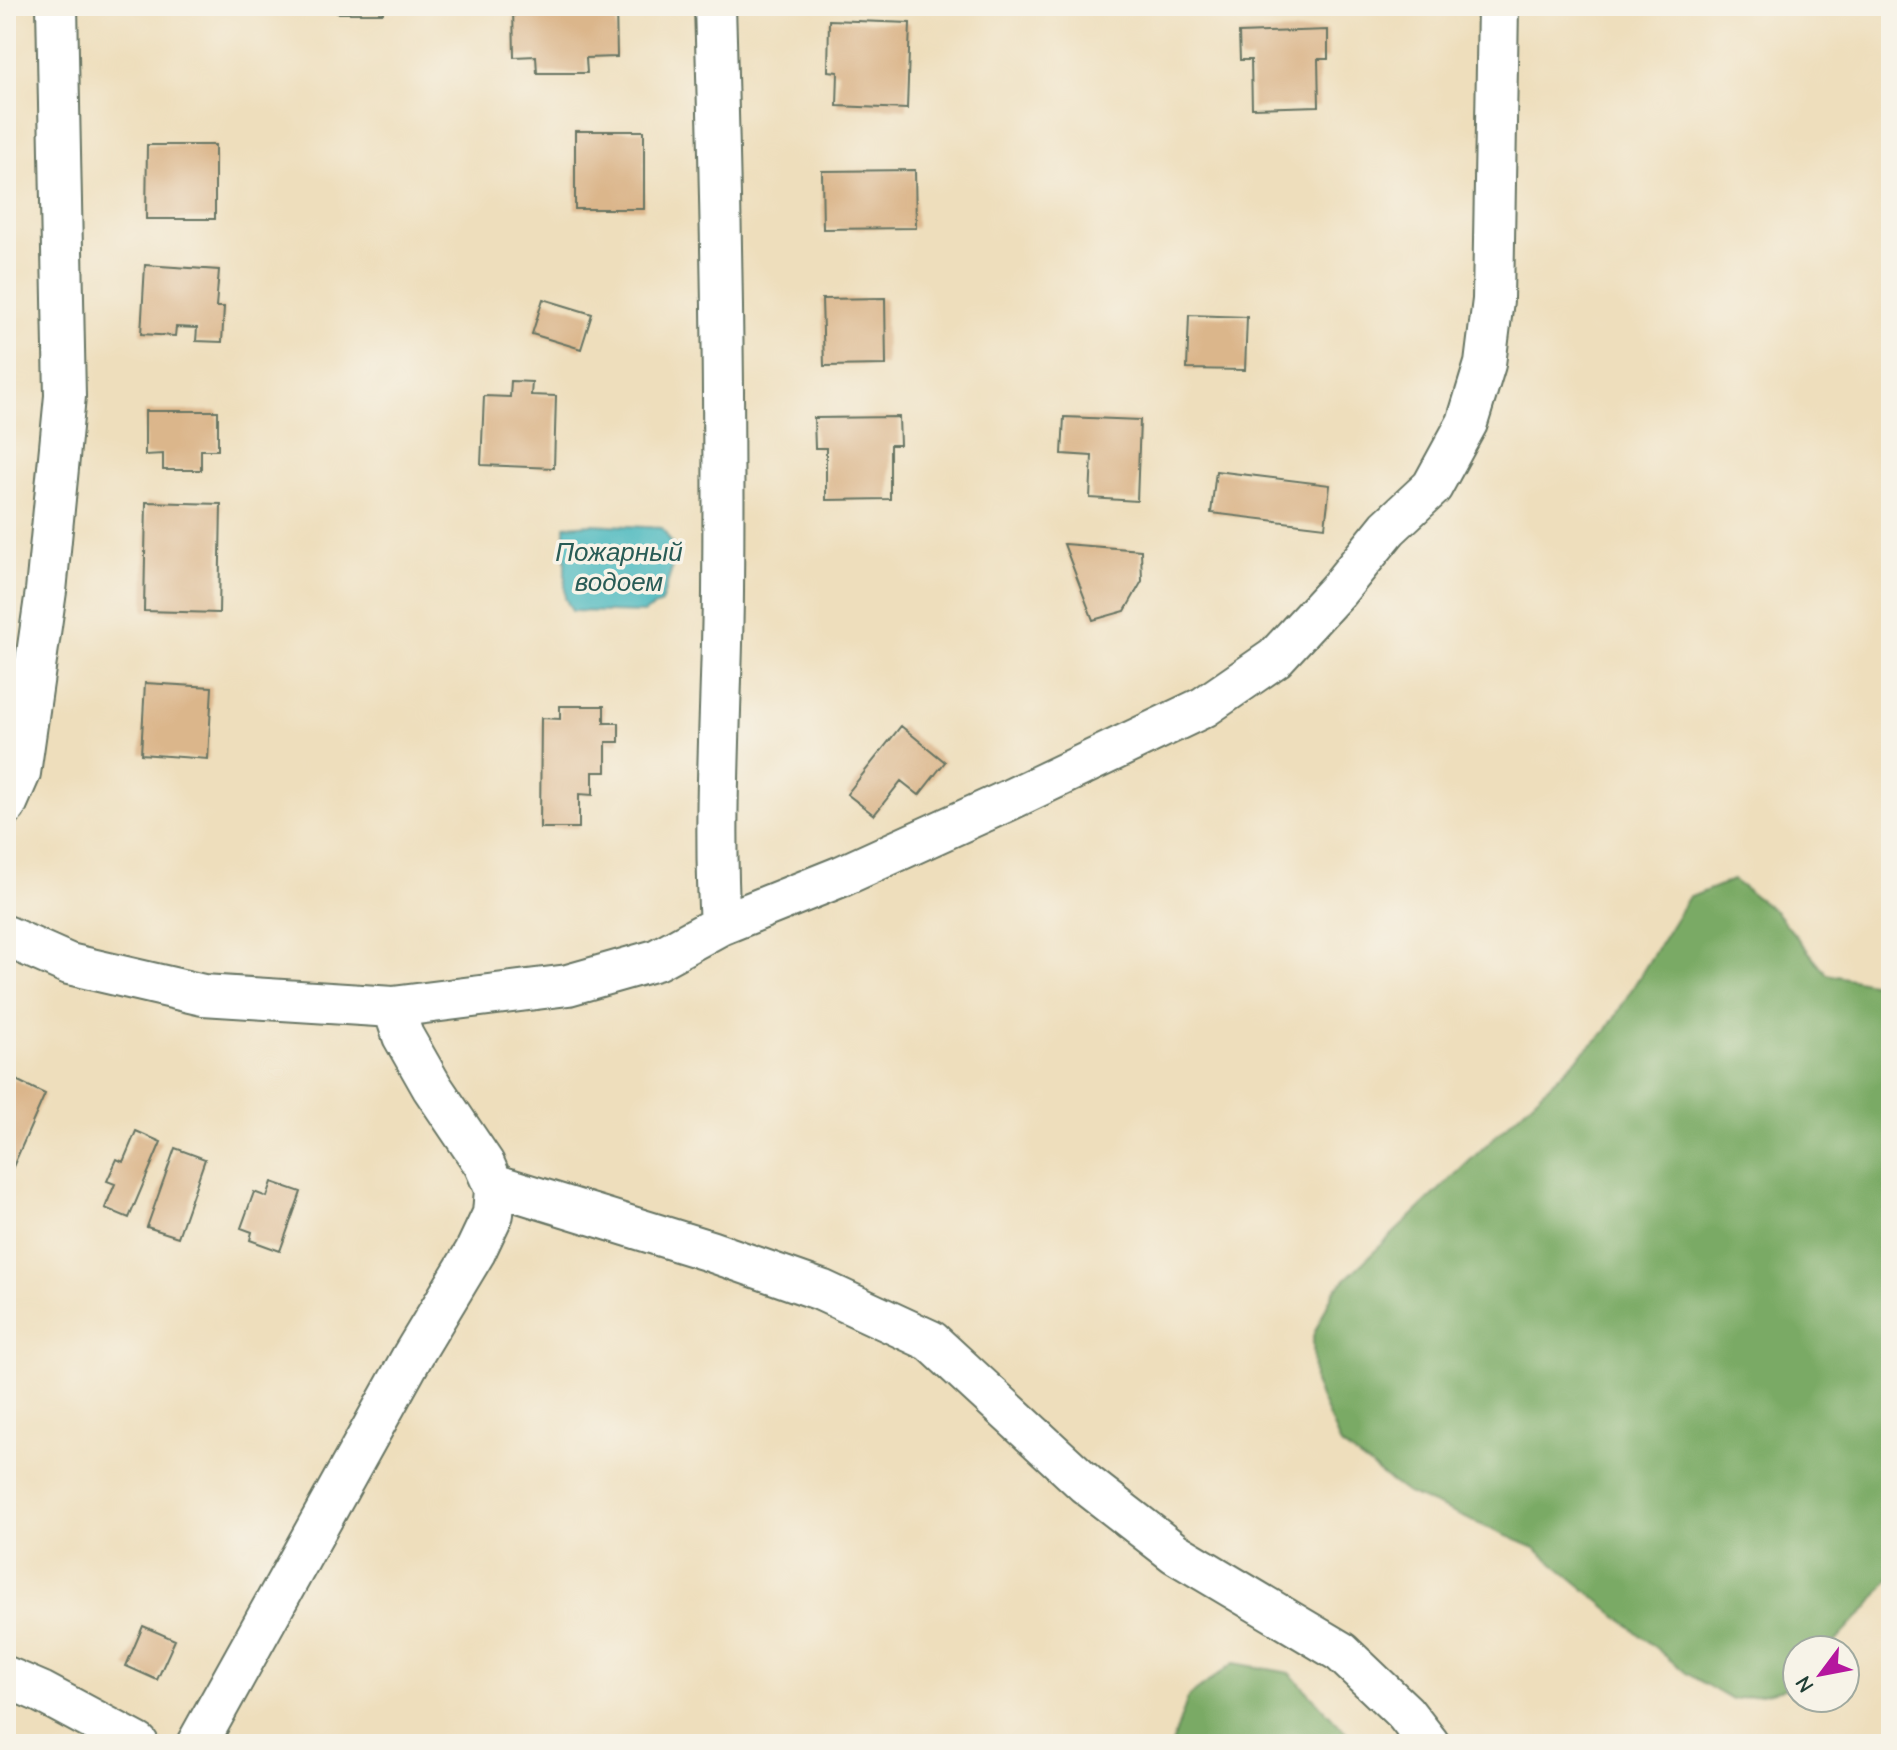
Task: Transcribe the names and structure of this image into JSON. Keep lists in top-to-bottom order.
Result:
{
  "water": ["Пожарный водоем"],
  "north": "bottom left"
}
